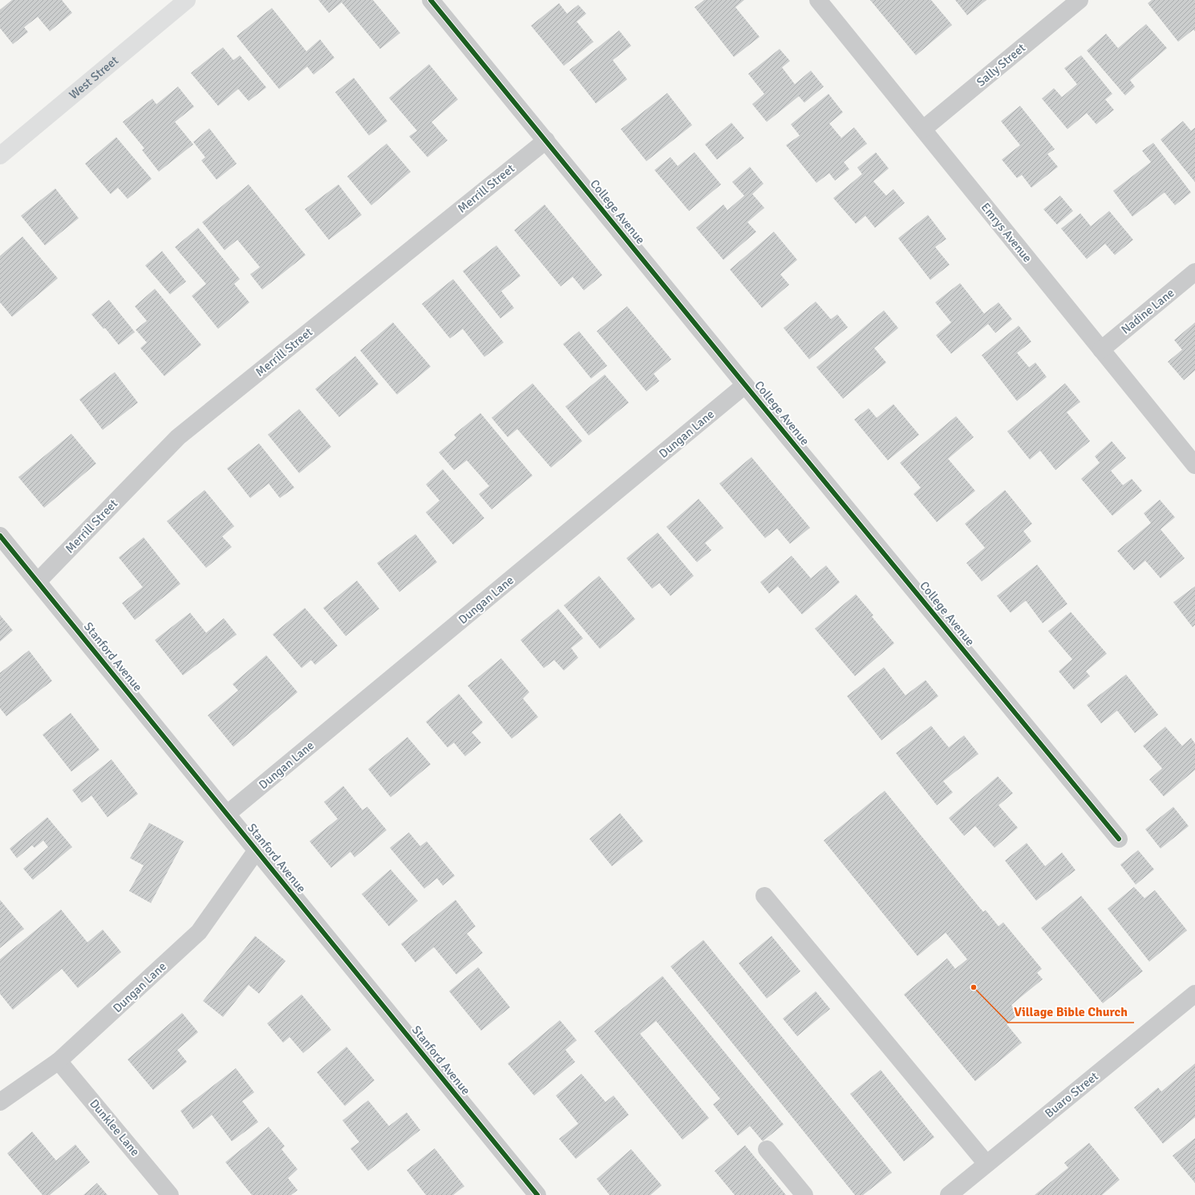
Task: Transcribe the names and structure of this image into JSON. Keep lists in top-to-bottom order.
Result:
{
  "streets": {
    "main road": ["West Street"],
    "street": [
      "Sally Street",
      "Merrill Street",
      "College Avenue",
      "Emrys Avenue",
      "Nadine Lane",
      "Dungan Lane",
      "Stanford Avenue",
      "Buaro Street",
      "Dunklee Lane"
    ]
  },
  "crossings": [
    ["Sally Street", "Emrys Avenue"],
    ["Merrill Street", "College Avenue"],
    ["Merrill Street", "Stanford Avenue"],
    ["College Avenue", "Dungan Lane"],
    ["Emrys Avenue", "Nadine Lane"],
    ["Dungan Lane", "Stanford Avenue"],
    ["Dungan Lane", "Dunklee Lane"]
  ],
  "places": ["Village Bible Church"]
}
